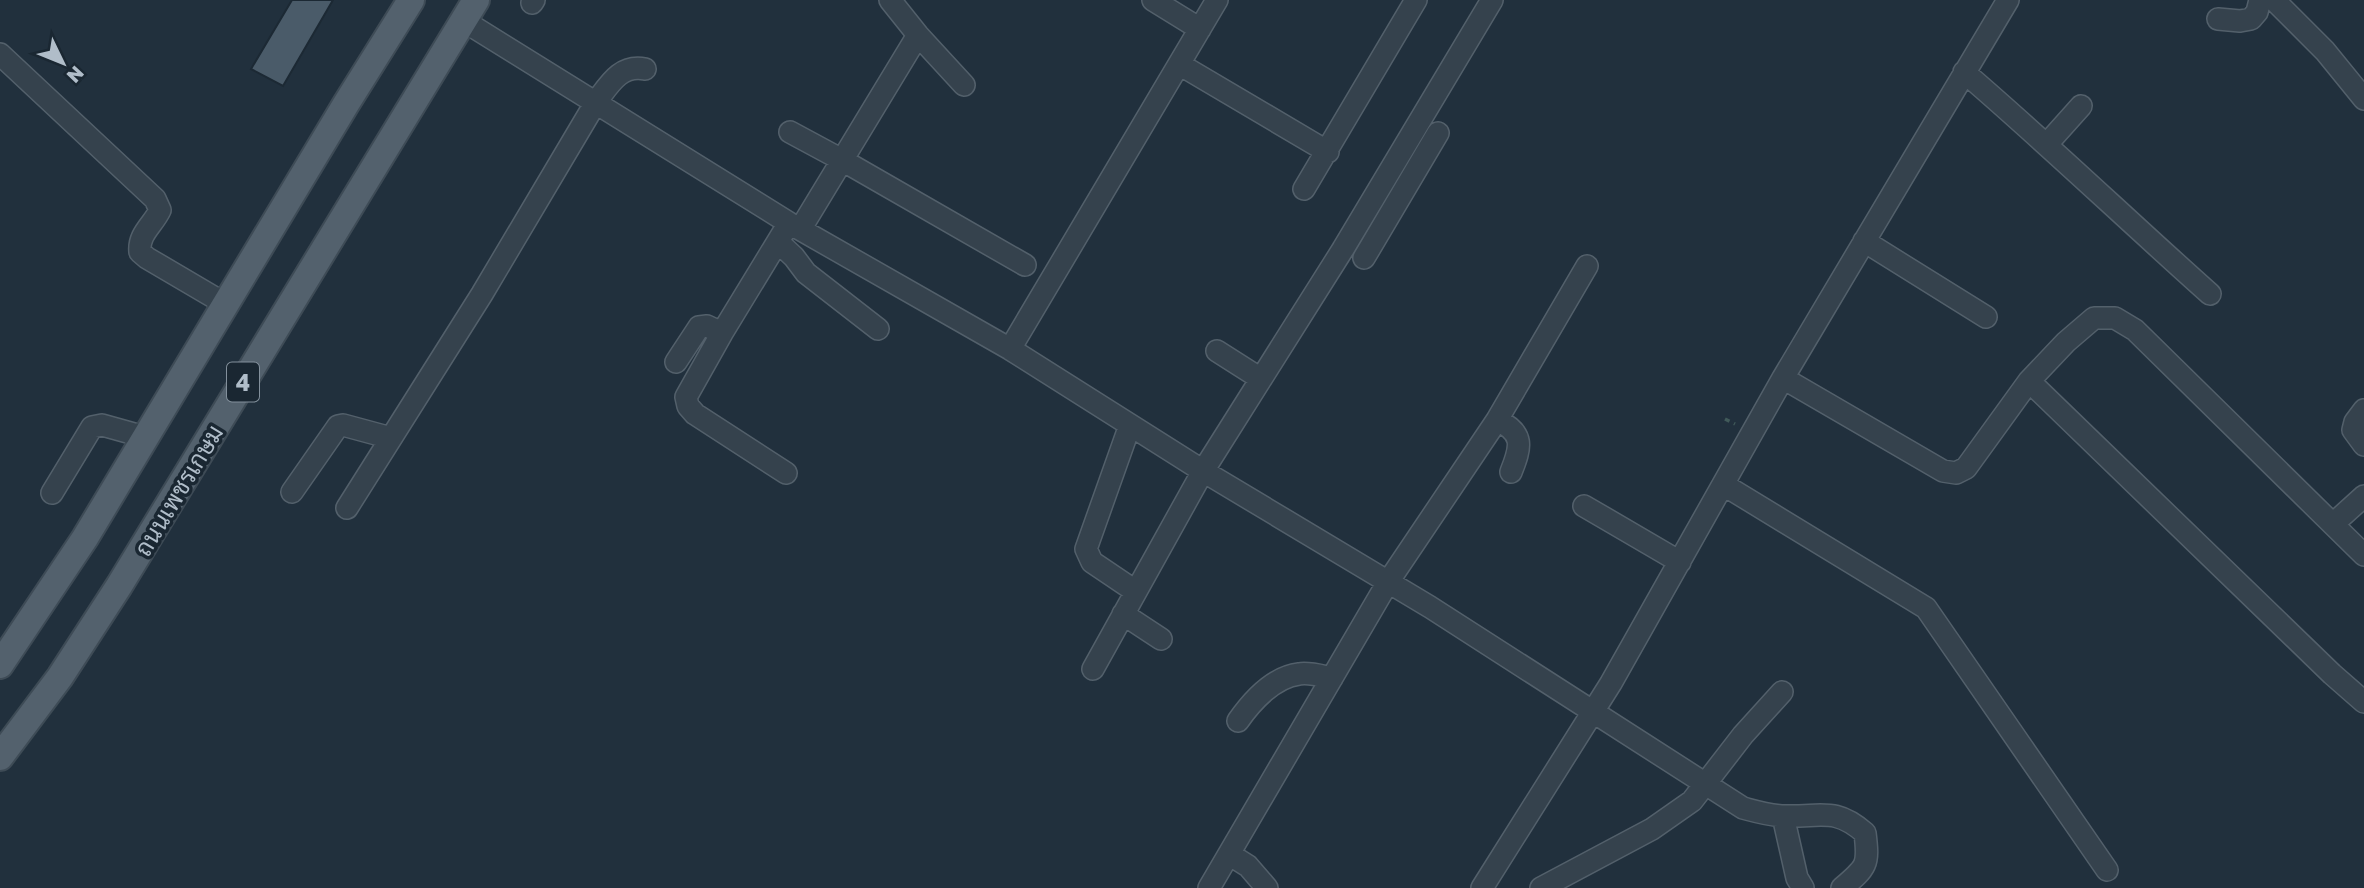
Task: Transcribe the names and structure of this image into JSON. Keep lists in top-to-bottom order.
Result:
{
  "streets": {
    "main road": ["4", "ถนนเพชรเกษม"]
  },
  "north": "bottom right"
}
